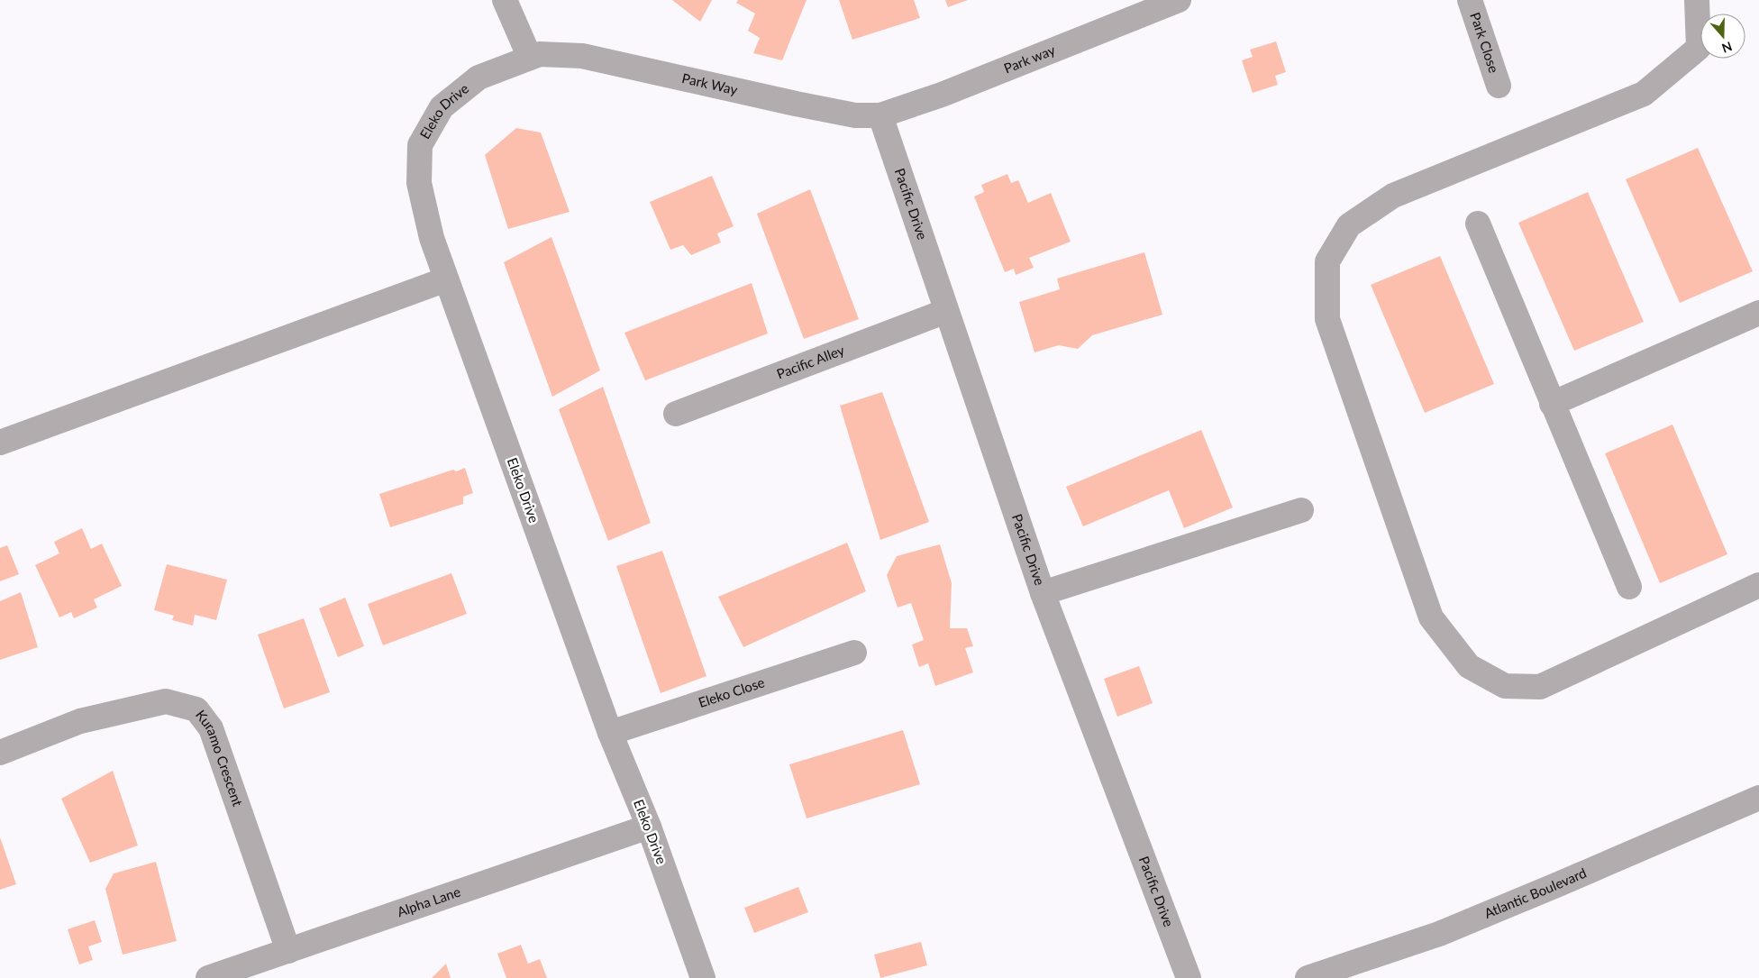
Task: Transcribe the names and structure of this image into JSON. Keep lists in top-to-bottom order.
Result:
{
  "streets": {
    "street": [
      "Park Close",
      "Park way",
      "Park Way",
      "Eleko Drive",
      "Pacific Drive",
      "Pacific Alley",
      "Eleko Close",
      "Kuramo Crescent",
      "Atlantic Boulevard",
      "Alpha Lane"
    ]
  },
  "crossings": [
    ["Park way", "Park Way"],
    ["Park way", "Pacific Drive"],
    ["Park Way", "Eleko Drive"],
    ["Park Way", "Pacific Drive"],
    ["Eleko Drive", "Eleko Close"],
    ["Eleko Drive", "Alpha Lane"],
    ["Pacific Drive", "Pacific Alley"],
    ["Kuramo Crescent", "Alpha Lane"]
  ],
  "north": "bottom"
}
